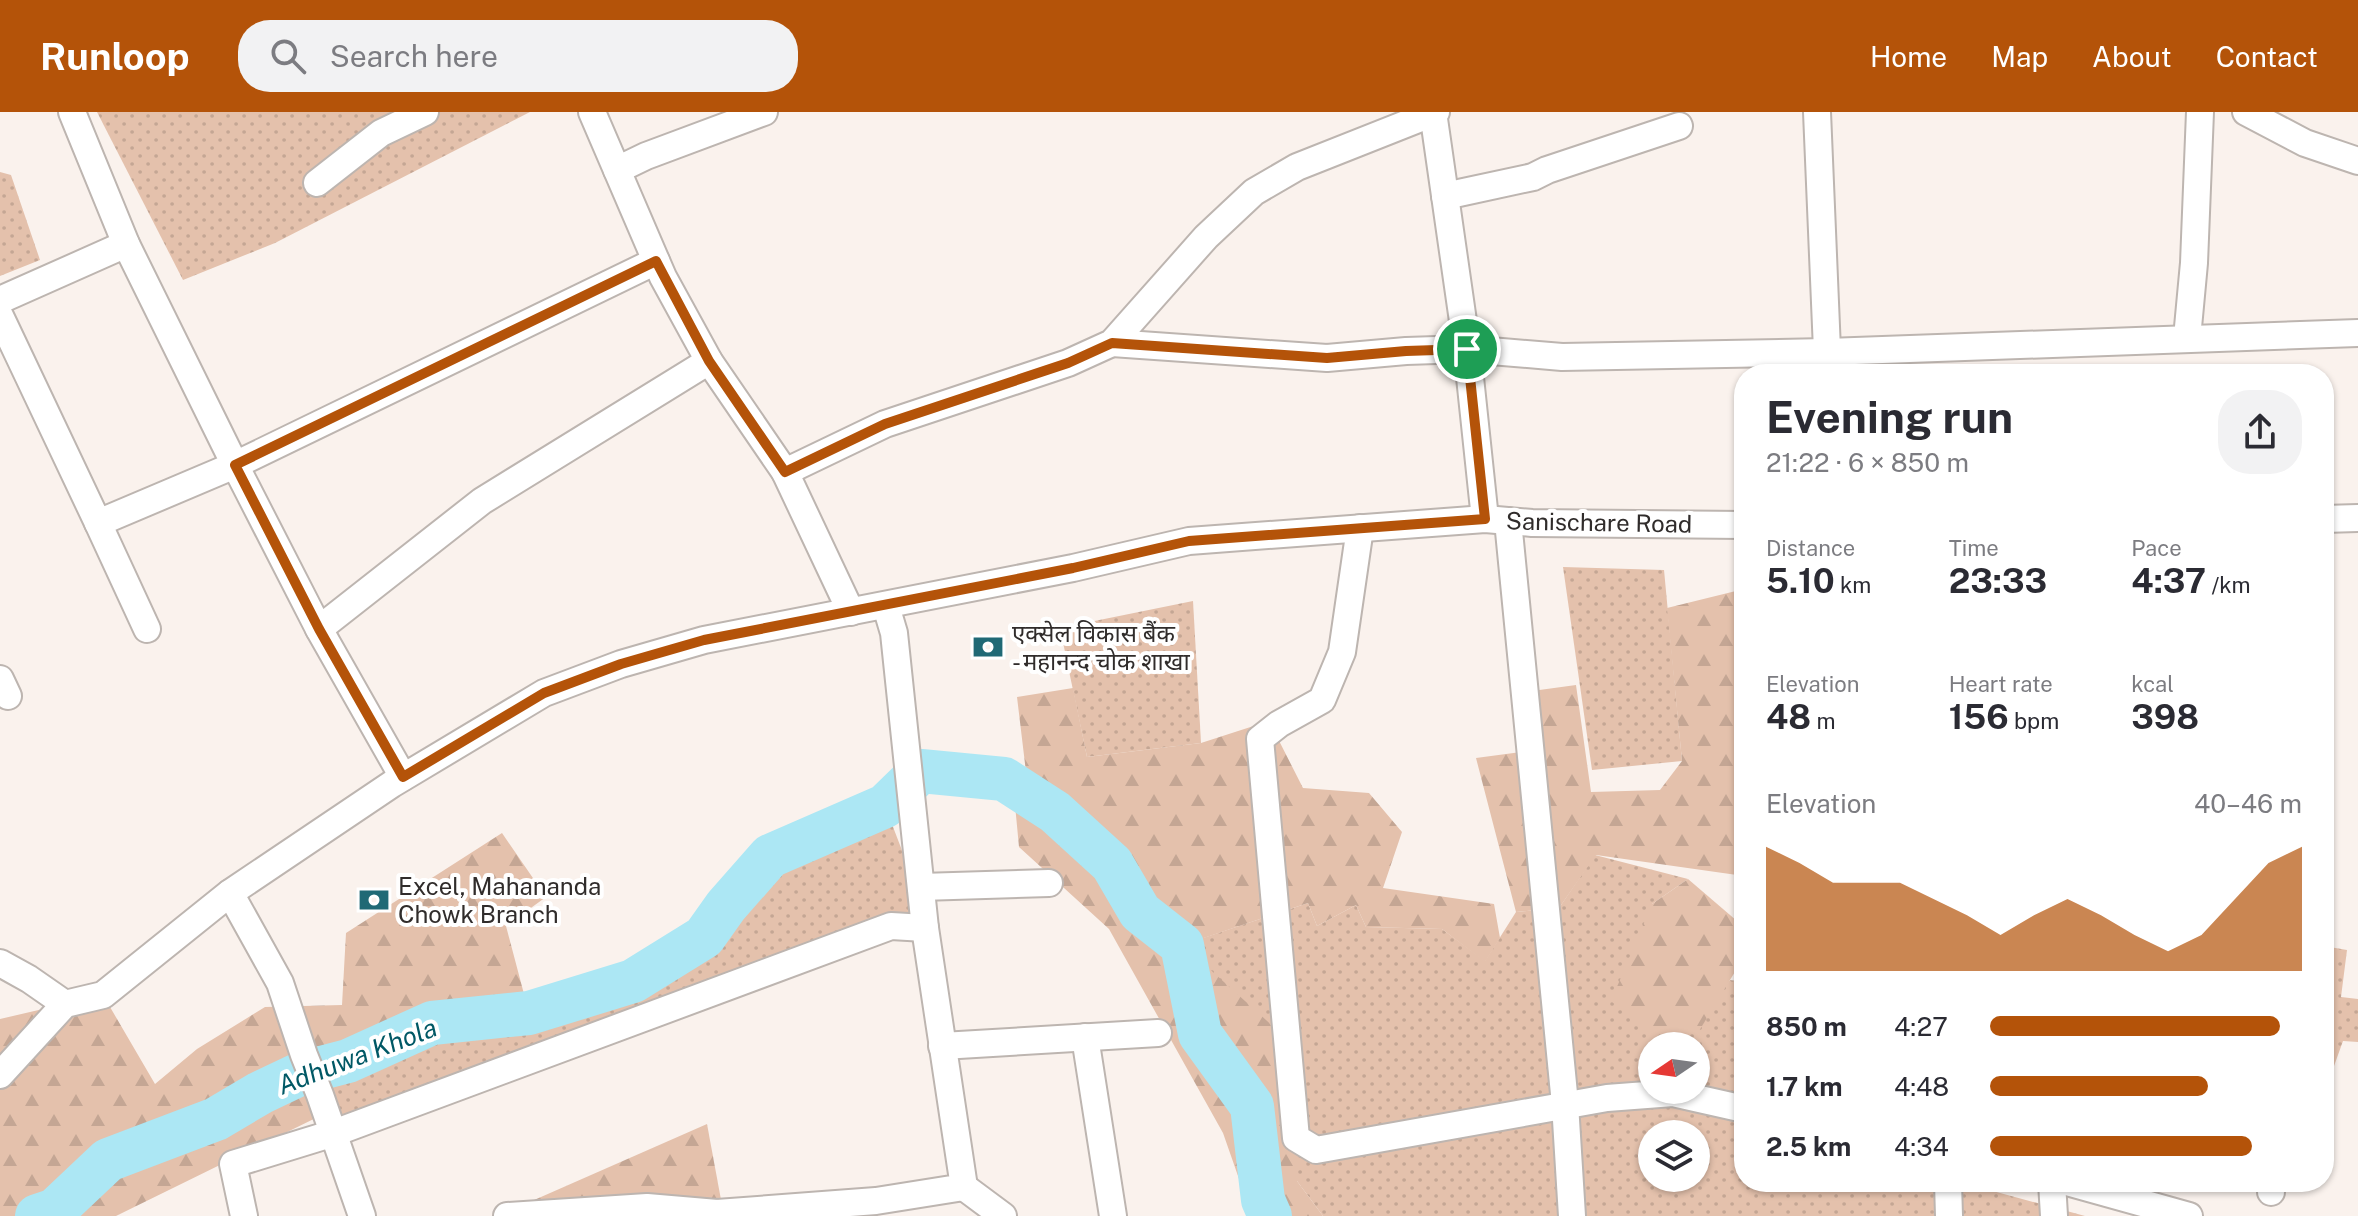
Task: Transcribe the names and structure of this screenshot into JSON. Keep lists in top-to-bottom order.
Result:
{
  "streets": {
    "street": ["Sanischare Road"]
  },
  "water": ["Adhuwa Khola"],
  "places": {
    "bank": ["एक्सेल विकास बैंक - महानन्द चोक शाखा", "Excel, Mahananda Chowk Branch"]
  },
  "north": "left",
  "page": {
    "header": "Runloop",
    "search": "Search here",
    "nav": [
      "Home",
      "Map",
      "About",
      "Contact"
    ],
    "heading": ["Evening run", "21:22 · 6 × 850 m"],
    "stats": [
      ["Distance", "5.10 km"],
      ["Time", "23:33"],
      ["Pace", "4:37 /km"],
      ["Elevation", "48 m"],
      ["Heart rate", "156 bpm"],
      ["kcal", "398"]
    ],
    "chart": ["Elevation", "40–46 m"],
    "list": [
      {
        "name": "850 m",
        "note": "4:27"
      },
      {
        "name": "1.7 km",
        "note": "4:48"
      },
      {
        "name": "2.5 km",
        "note": "4:34"
      }
    ]
  }
}
